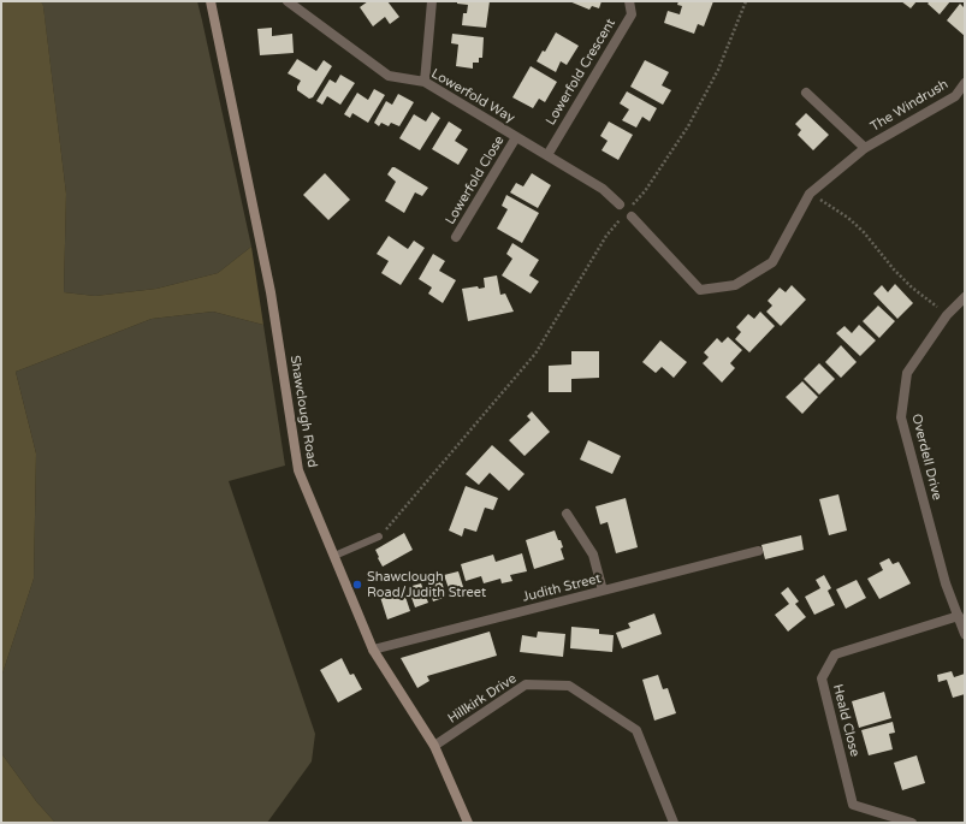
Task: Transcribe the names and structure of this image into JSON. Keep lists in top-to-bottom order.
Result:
{
  "streets": {
    "main road": ["Shawclough Road"],
    "street": [
      "Lowerfold Crescent",
      "Lowerfold Way",
      "The Windrush",
      "Lowerfold Close",
      "Overdell Drive",
      "Judith Street",
      "Hillkirk Drive",
      "Heald Close"
    ]
  },
  "crossings": [
    ["Lowerfold Crescent", "Lowerfold Way"],
    ["Lowerfold Way", "Lowerfold Close"],
    ["Shawclough Road", "Judith Street"],
    ["Shawclough Road", "Hillkirk Drive"],
    ["Overdell Drive", "Heald Close"]
  ],
  "places": ["Shawclough Road/Judith Street"]
}
